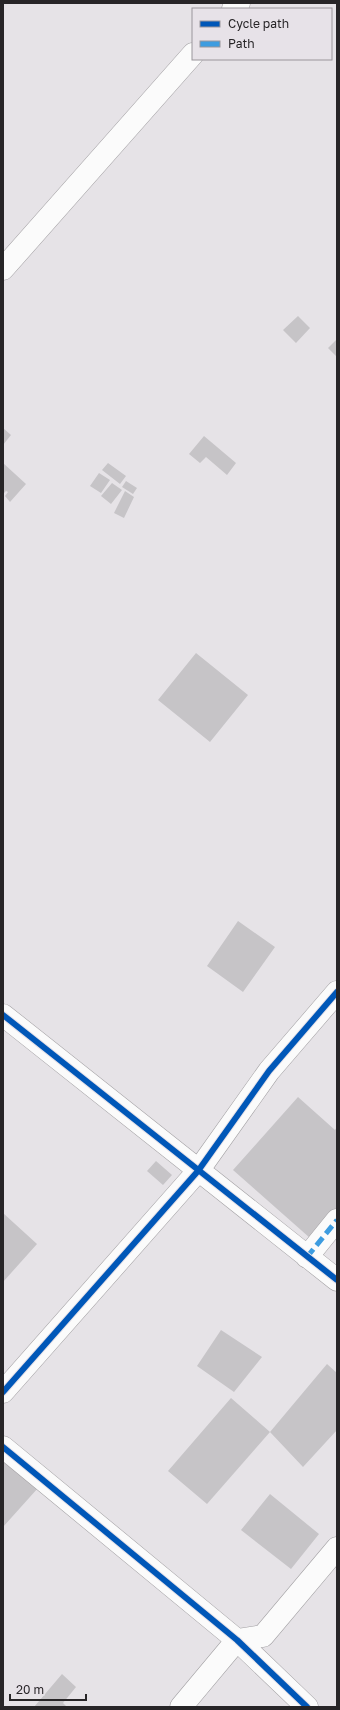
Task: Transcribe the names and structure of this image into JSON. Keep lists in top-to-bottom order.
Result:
{
  "legend": ["Cycle path", "Path"],
  "scale_bar": "20 m"
}
